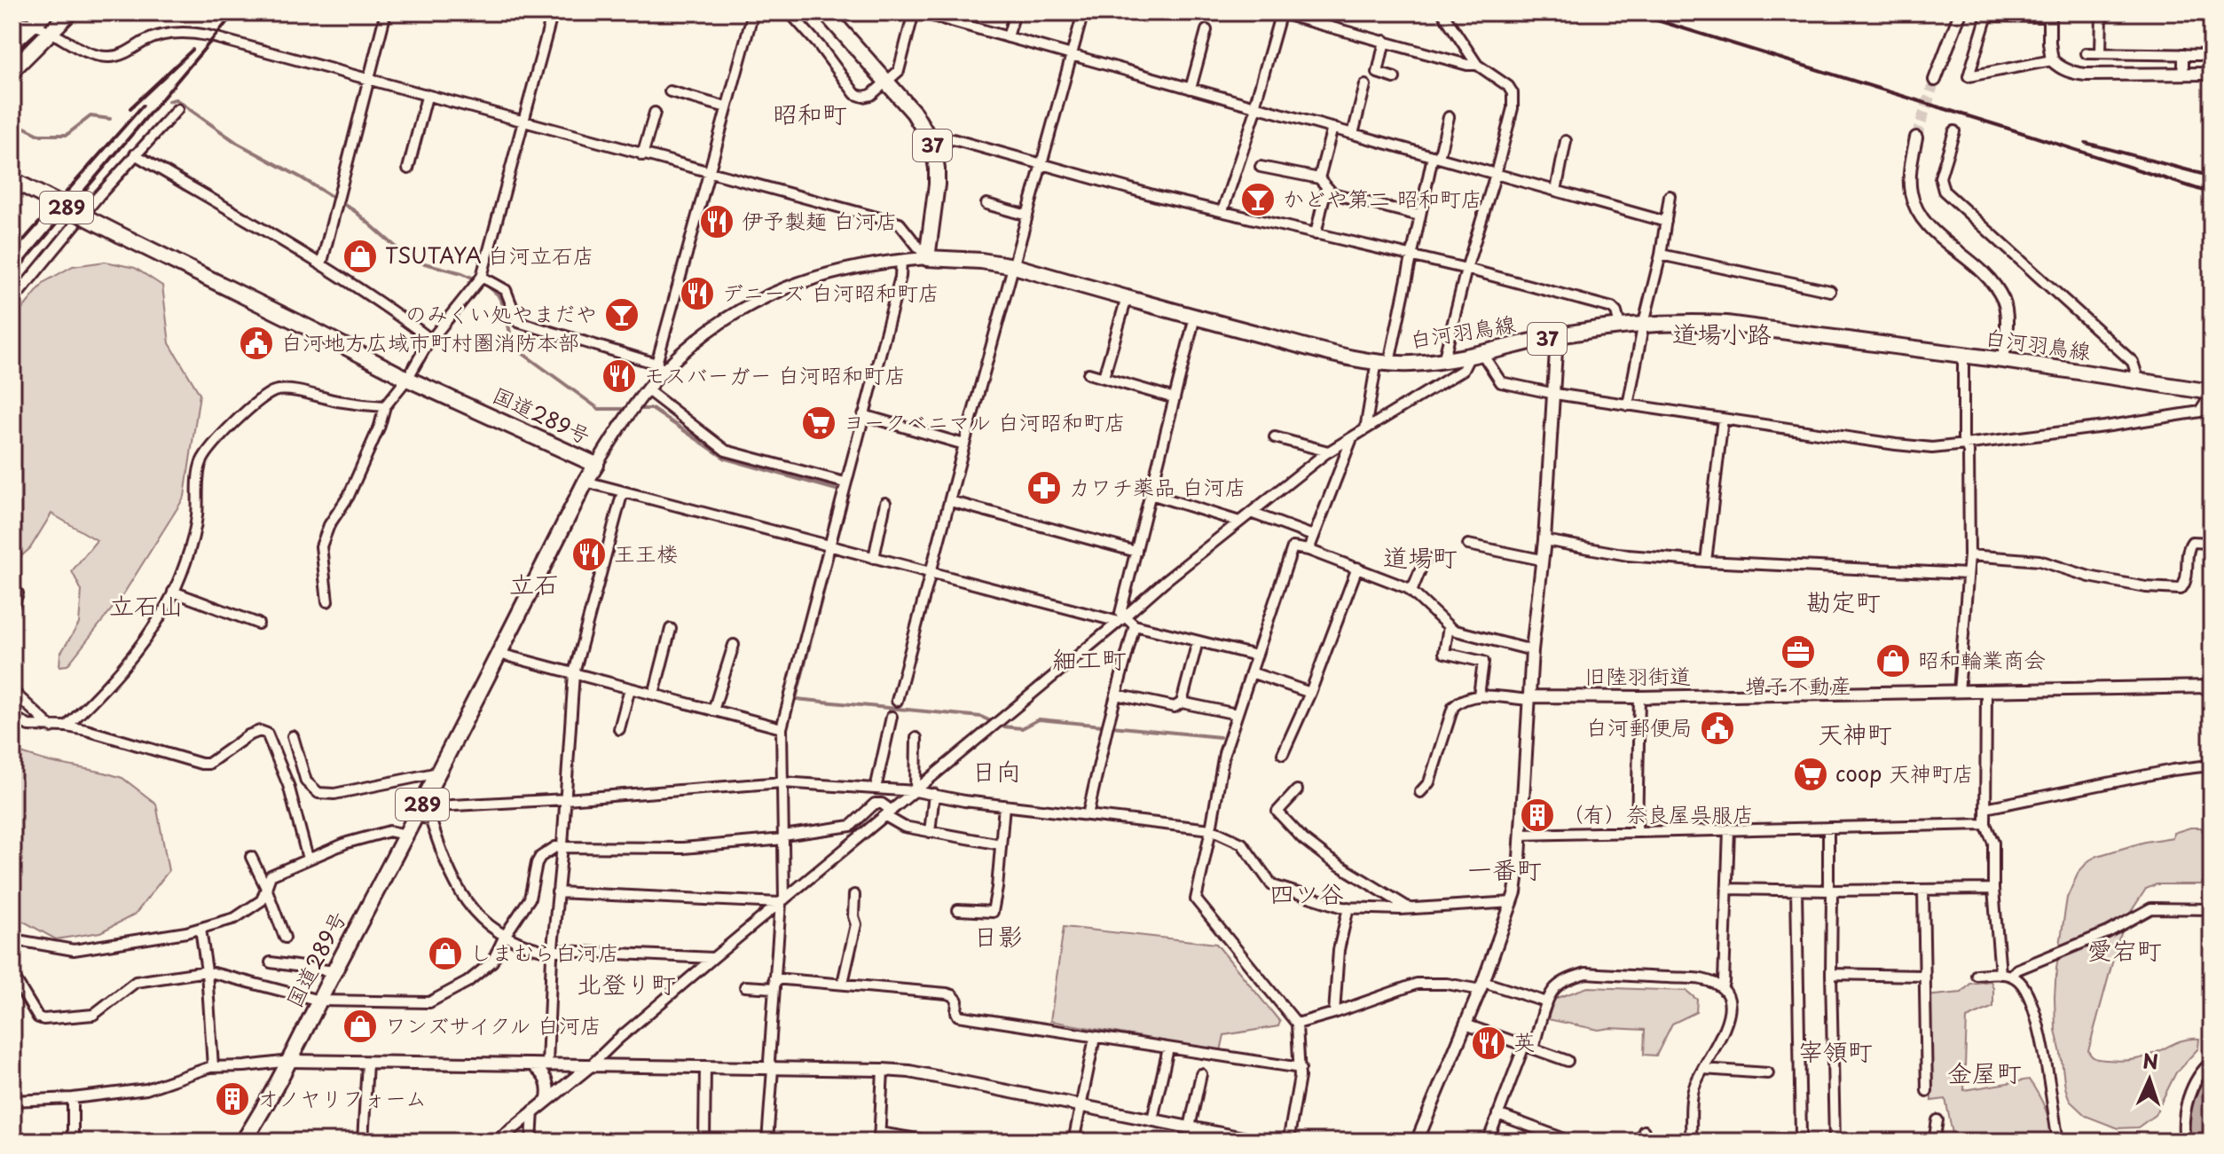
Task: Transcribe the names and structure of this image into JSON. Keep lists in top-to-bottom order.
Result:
{
  "streets": {
    "main road": [
      "37",
      "289",
      "白河羽鳥線",
      "国道289号"
    ],
    "street": ["旧陸羽街道"]
  },
  "crossings": [
    ["37", "白河羽鳥線"]
  ],
  "districts": [
    "昭和町",
    "道場小路",
    "道場町",
    "立石",
    "勘定町",
    "立石山",
    "細工町",
    "天神町",
    "日向",
    "一番町",
    "四ツ谷",
    "日影",
    "愛宕町",
    "北登り町",
    "宰領町",
    "金屋町"
  ],
  "places": {
    "bar": ["かどや第二 昭和町店", "のみくい処やまだや"],
    "restaurant": [
      "伊予製麺 白河店",
      "デニーズ 白河昭和町店",
      "モスバーガー 白河昭和町店",
      "王王楼",
      "英"
    ],
    "shop": [
      "TSUTAYA 白河立石店",
      "昭和輪業商会",
      "しまむら白河店",
      "ワンズサイクル 白河店"
    ],
    "public building": ["白河地方広域市町村圏消防本部", "白河郵便局"],
    "supermarket": ["ヨークベニマル 白河昭和町店", "coop 天神町店"],
    "pharmacy": ["カワチ薬品 白河店"],
    "office": ["増子不動産"],
    "building": ["（有）奈良屋呉服店", "オノヤリフォーム"]
  },
  "north": "top"
}
